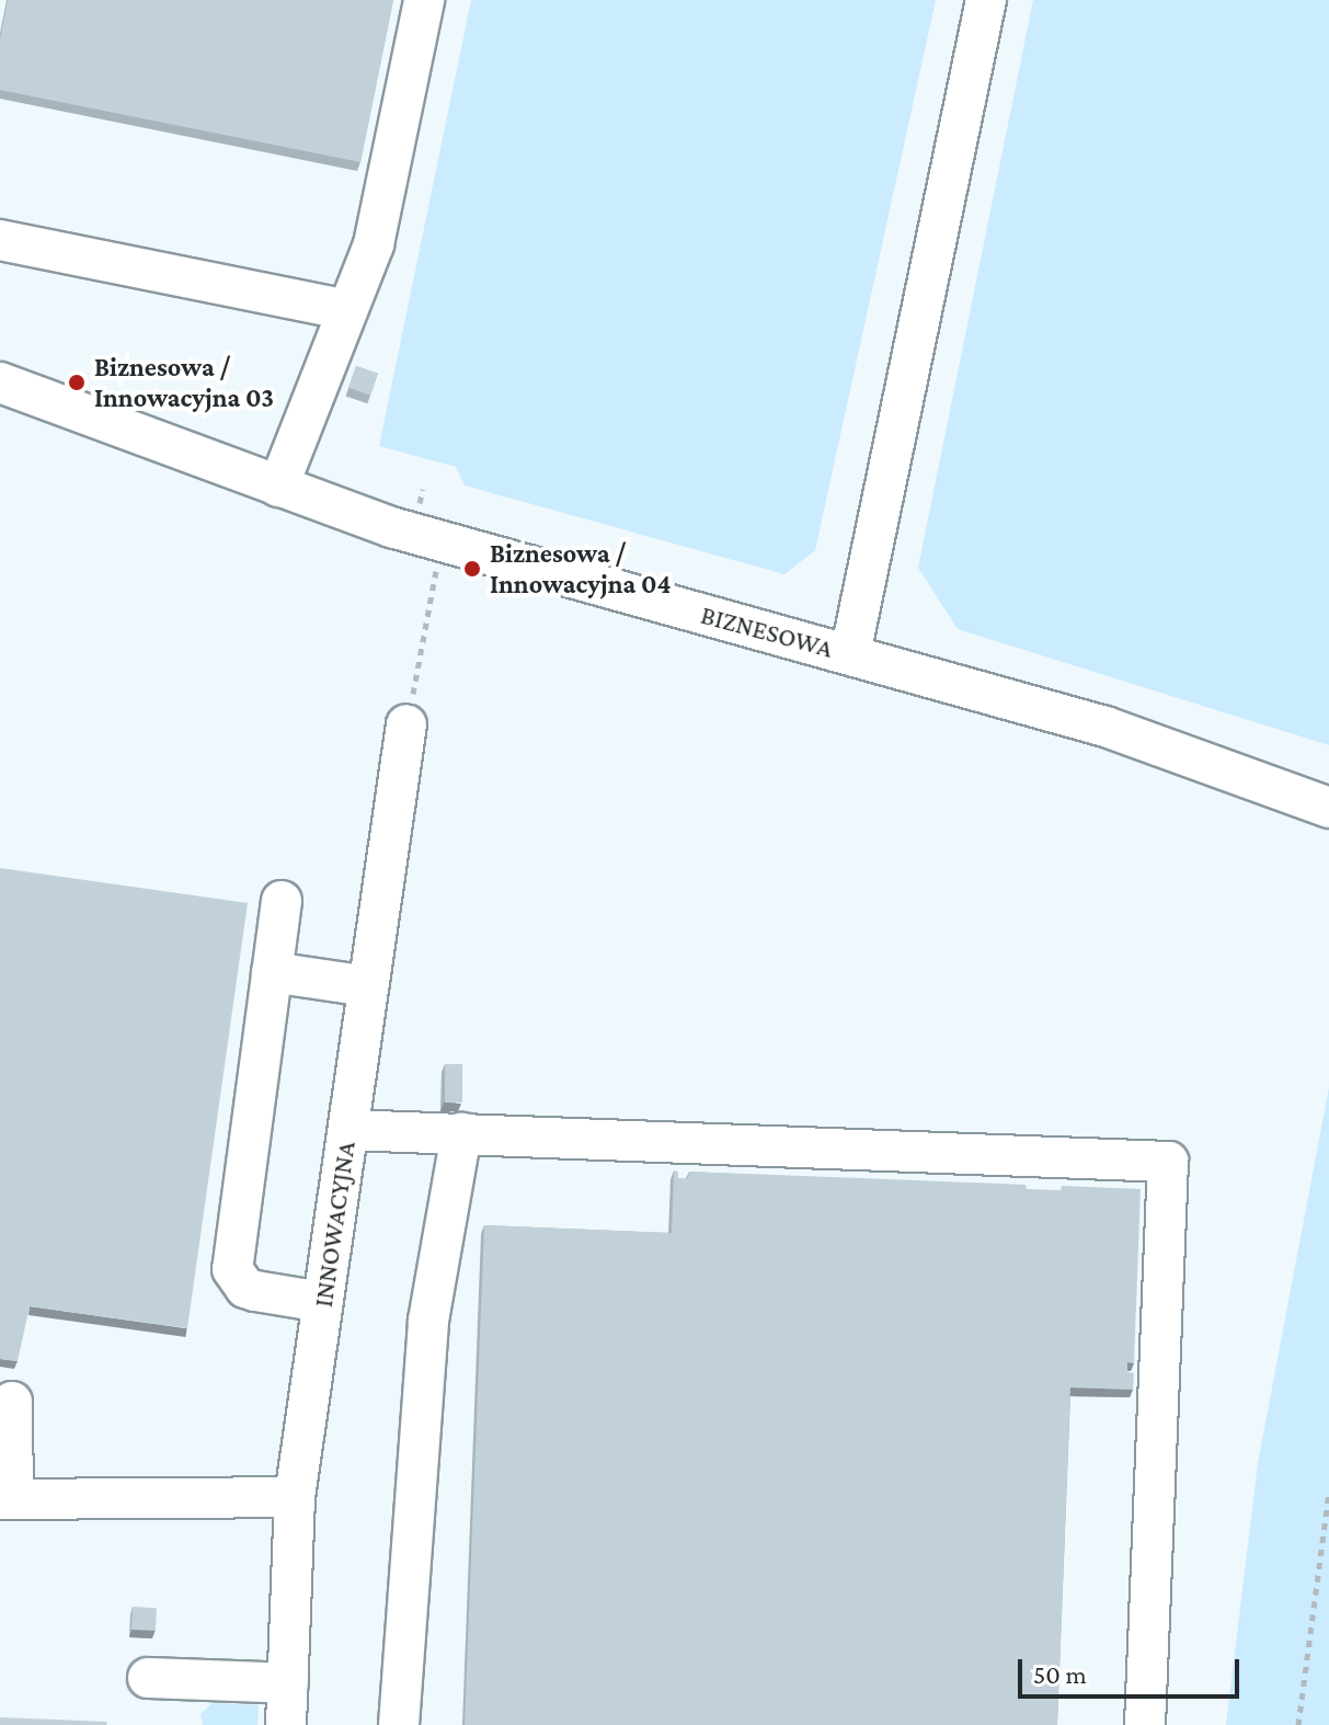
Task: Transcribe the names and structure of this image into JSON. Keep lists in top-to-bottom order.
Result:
{
  "streets": {
    "street": ["BIZNESOWA", "INNOWACYJNA"]
  },
  "places": ["Biznesowa / Innowacyjna 03", "Biznesowa / Innowacyjna 04"],
  "scale_bar": "50 m"
}
